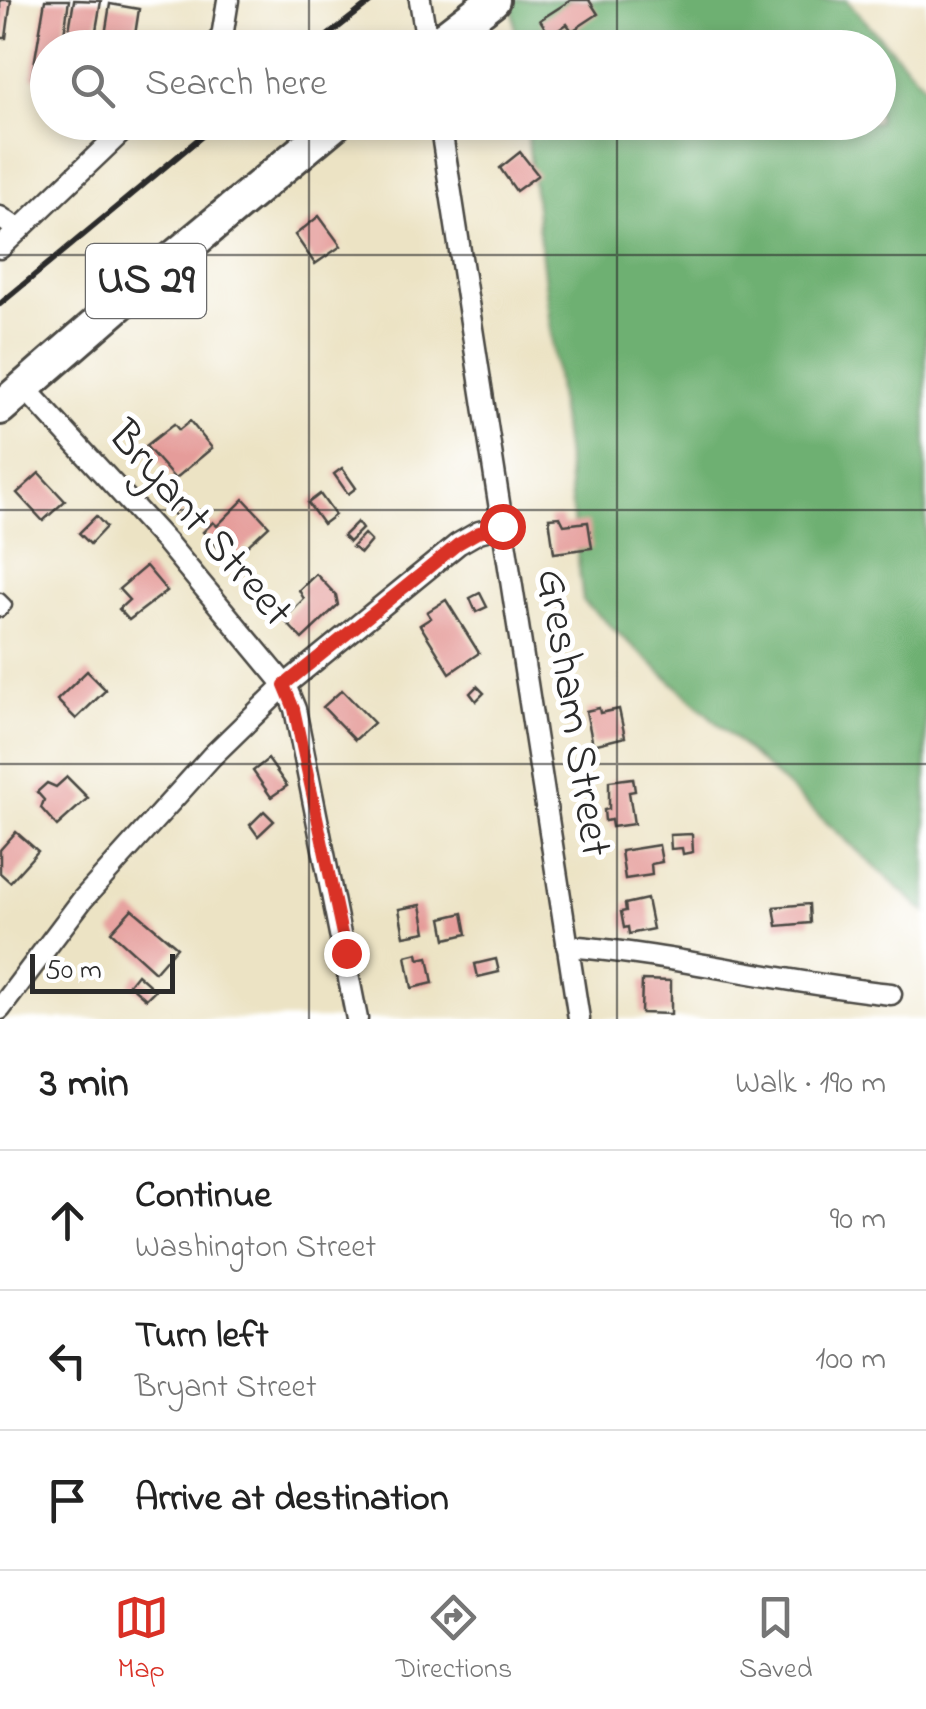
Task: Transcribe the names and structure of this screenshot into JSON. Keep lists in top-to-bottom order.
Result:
{
  "streets": {
    "main road": ["US 29"],
    "street": ["Bryant Street", "Gresham Street"]
  },
  "crossings": [
    ["US 29", "Bryant Street"]
  ],
  "scale_bar": "50 m",
  "page": {
    "search": "Search here",
    "scale": "50 m",
    "heading": ["3 min", "Walk · 190 m"],
    "list": [
      ["Continue", "Washington Street", "90 m"],
      ["Turn left", "Bryant Street", "100 m"],
      "Arrive at destination"
    ],
    "nav": ["Map", "Directions", "Saved"]
  }
}
